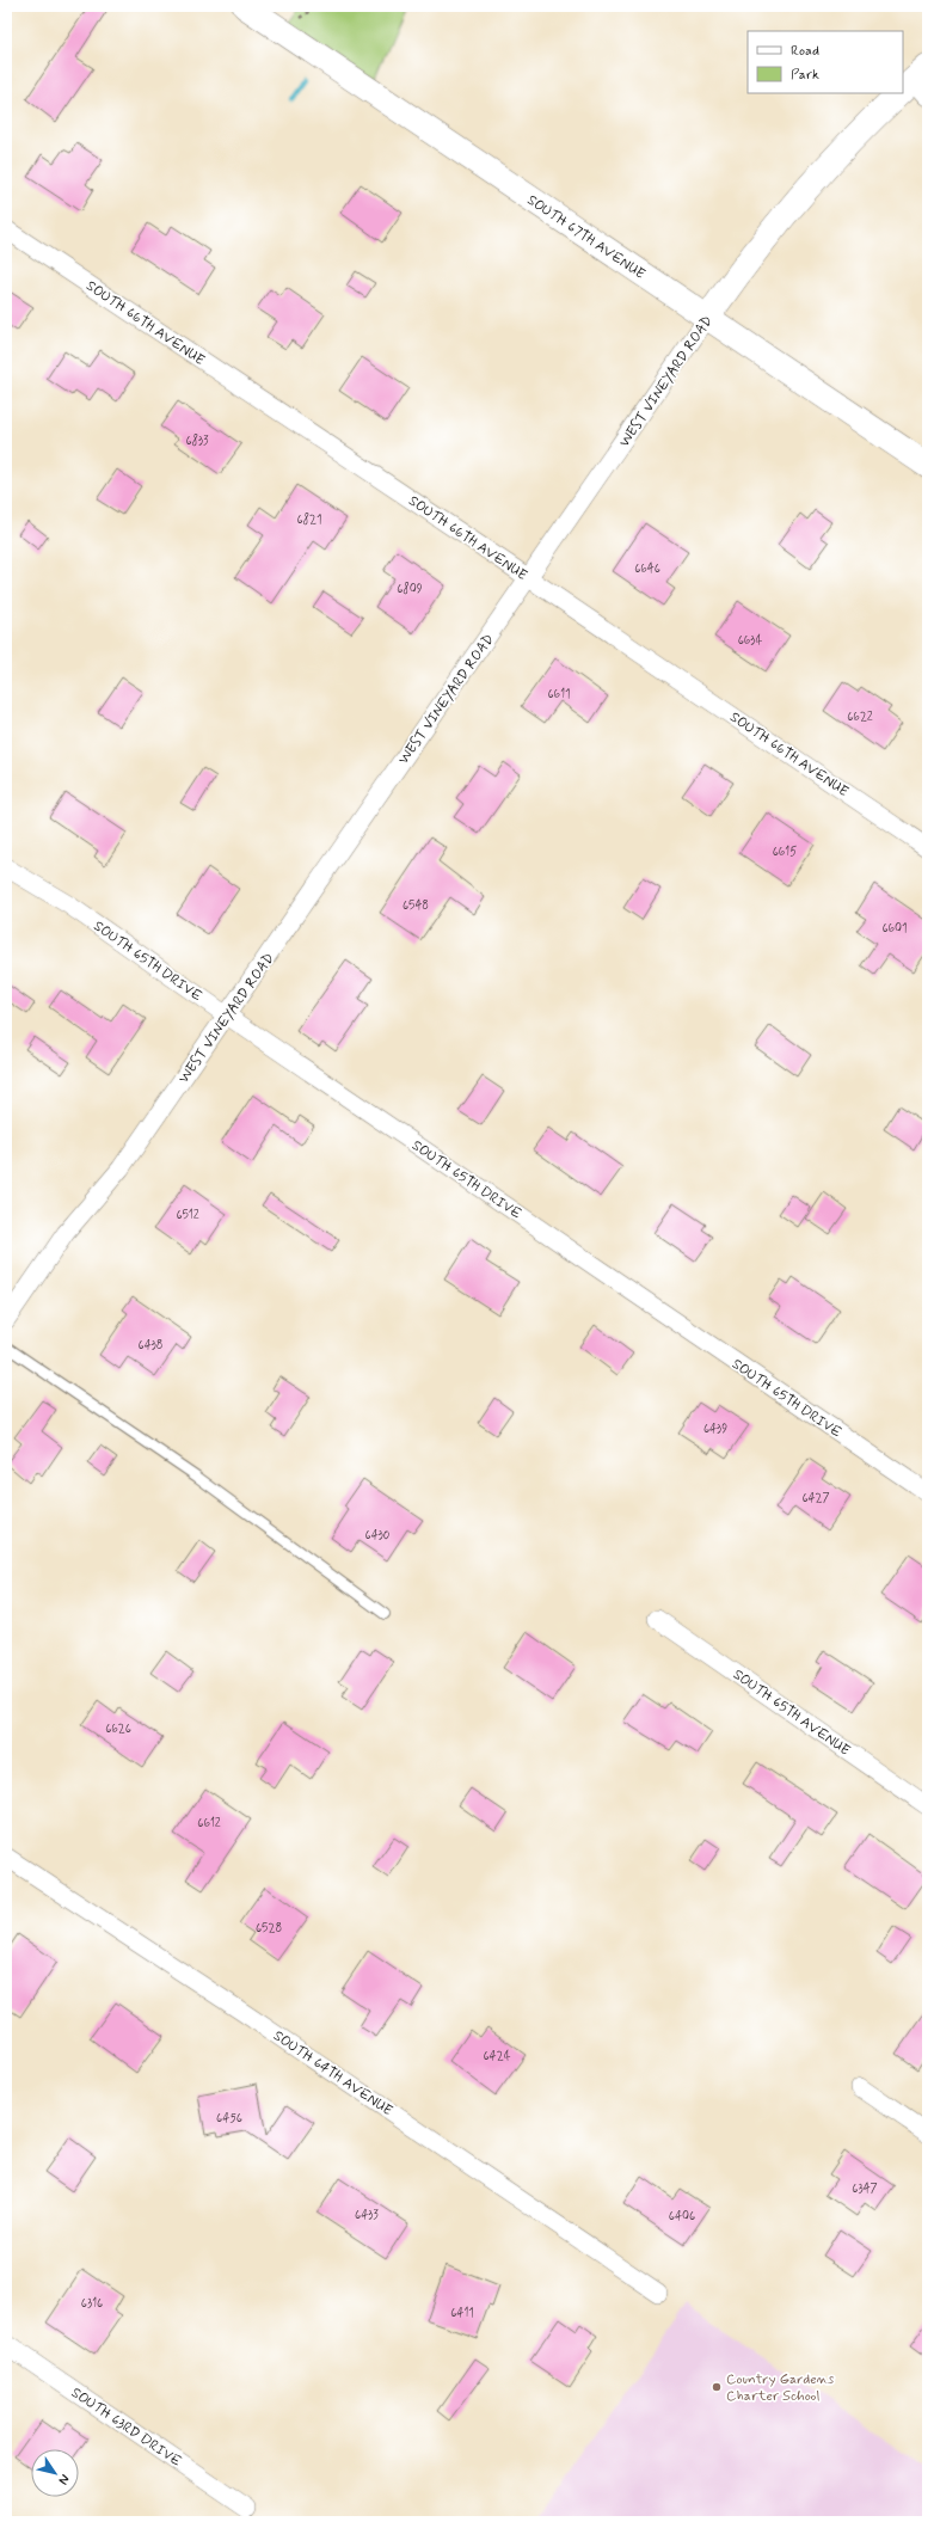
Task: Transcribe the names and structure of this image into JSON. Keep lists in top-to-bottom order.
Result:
{
  "streets": {
    "main road": ["SOUTH 67TH AVENUE", "WEST VINEYARD ROAD"],
    "street": [
      "SOUTH 66TH AVENUE",
      "SOUTH 65TH DRIVE",
      "SOUTH 65TH AVENUE",
      "SOUTH 64TH AVENUE",
      "SOUTH 63RD DRIVE"
    ]
  },
  "crossings": [
    ["SOUTH 67TH AVENUE", "WEST VINEYARD ROAD"],
    ["SOUTH 66TH AVENUE", "WEST VINEYARD ROAD"],
    ["WEST VINEYARD ROAD", "SOUTH 65TH DRIVE"]
  ],
  "places": ["Country Gardens Charter School"],
  "house_numbers": [
    "6833",
    "6821",
    "6646",
    "6809",
    "6634",
    "6611",
    "6622",
    "6615",
    "6548",
    "6601",
    "6512",
    "6438",
    "6439",
    "6427",
    "6430",
    "6626",
    "6612",
    "6528",
    "6424",
    "6456",
    "6347",
    "6433",
    "6406",
    "6316",
    "6411"
  ],
  "legend": ["Road", "Park"],
  "north": "bottom right"
}
